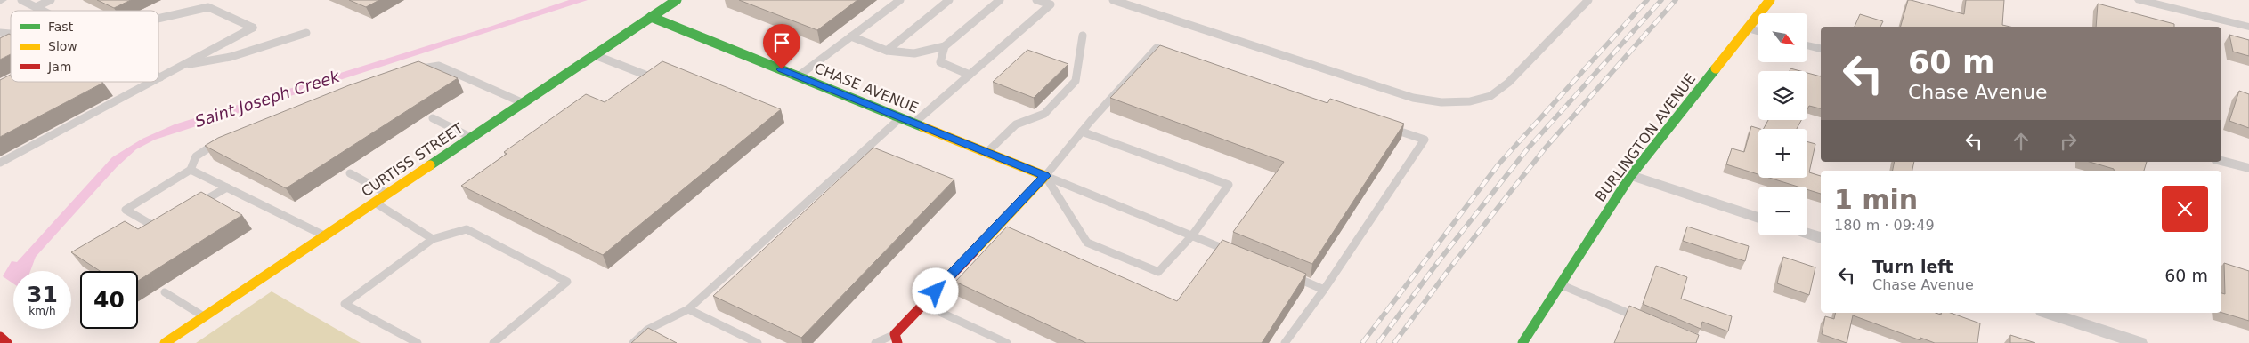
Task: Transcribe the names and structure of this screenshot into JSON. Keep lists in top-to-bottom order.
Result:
{
  "streets": {
    "street": ["CHASE AVENUE", "BURLINGTON AVENUE", "CURTISS STREET"]
  },
  "crossings": [
    ["CHASE AVENUE", "CURTISS STREET"]
  ],
  "water": ["Saint Joseph Creek"],
  "legend": ["Fast", "Slow", "Jam"],
  "north": "bottom right",
  "page": {
    "map_buttons": ["+", "−"],
    "turn": ["60 m", "Chase Avenue"],
    "heading": ["1 min", "180 m · 09:49"],
    "list": [
      {
        "name": "Turn left",
        "note": "Chase Avenue",
        "value": "60 m"
      }
    ],
    "speed": "31 km/h",
    "limit": "40"
  }
}
